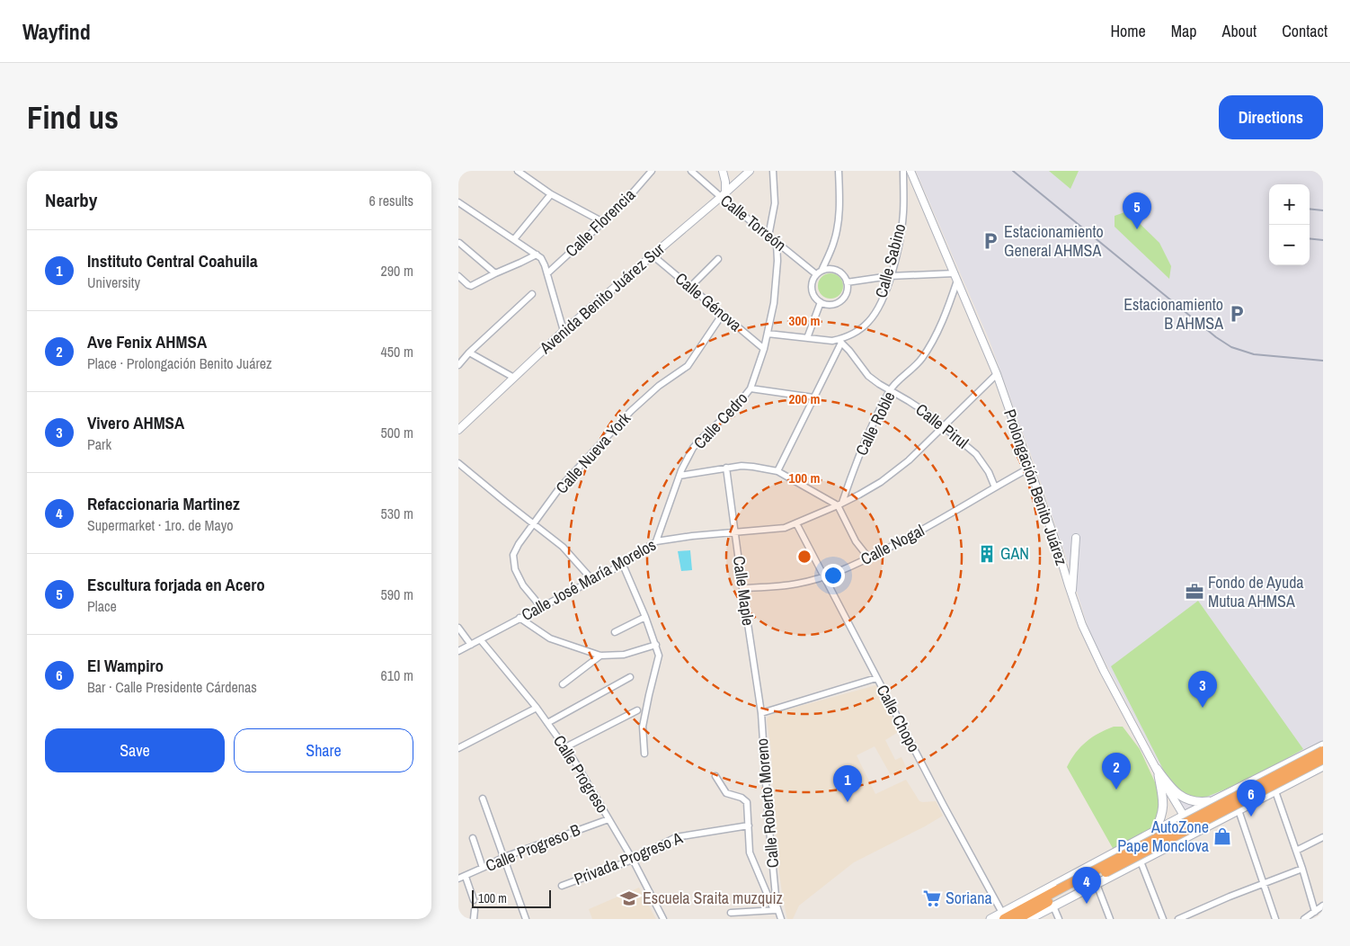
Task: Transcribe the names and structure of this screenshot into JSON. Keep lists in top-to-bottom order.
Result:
{
  "streets": {
    "street": [
      "Calle Florencia",
      "Calle Torreón",
      "Calle Sabino",
      "Avenida Benito Juárez Sur",
      "Calle Génova",
      "Calle Cedro",
      "Calle Roble",
      "Calle Pirul",
      "Calle Nueva York",
      "Prolongación Benito Juárez",
      "Calle Nogal",
      "Calle José María Morelos",
      "Calle Maple",
      "Calle Chopo",
      "Calle Progreso",
      "Calle Roberto Moreno",
      "Calle Progreso B",
      "Privada Progreso A"
    ]
  },
  "crossings": [
    ["Calle Torreón", "Avenida Benito Juárez Sur"],
    ["Calle Torreón", "Calle Cedro"],
    ["Calle Sabino", "Calle Cedro"],
    ["Calle Sabino", "Calle Pirul"],
    ["Avenida Benito Juárez Sur", "Calle Génova"],
    ["Calle Génova", "Calle Cedro"],
    ["Calle Génova", "Calle Nueva York"],
    ["Calle Cedro", "Calle José María Morelos"],
    ["Calle Roble", "Calle Pirul"],
    ["Calle Roble", "Prolongación Benito Juárez"],
    ["Calle Roble", "Calle José María Morelos"],
    ["Calle Pirul", "Calle Nogal"],
    ["Calle Pirul", "Calle José María Morelos"],
    ["Calle Nueva York", "Calle José María Morelos"],
    ["Prolongación Benito Juárez", "Calle Nogal"],
    ["Prolongación Benito Juárez", "Calle José María Morelos"],
    ["Calle Nogal", "Calle Maple"],
    ["Calle Nogal", "Calle Chopo"],
    ["Calle José María Morelos", "Calle Maple"],
    ["Calle José María Morelos", "Calle Chopo"],
    ["Calle José María Morelos", "Calle Progreso"],
    ["Calle Maple", "Calle Roberto Moreno"],
    ["Calle Progreso", "Calle Progreso B"],
    ["Calle Progreso", "Privada Progreso A"]
  ],
  "places": {
    "parking": ["Estacionamiento General AHMSA", "Estacionamiento B AHMSA"],
    "building": ["GAN"],
    "office": ["Fondo de Ayuda Mutua AHMSA"],
    "shop": ["AutoZone Pape Monclova"],
    "school or university": ["Escuela Sraita muzquiz"],
    "supermarket": ["Soriana"]
  },
  "scale_bar": "100 m",
  "page": {
    "header": "Wayfind",
    "nav": [
      "Home",
      "Map",
      "About",
      "Contact"
    ],
    "buttons": [
      "Directions",
      ["Save", "Share"]
    ],
    "title": "Find us",
    "heading": ["Nearby", "6 results"],
    "map_buttons": ["+", "−"],
    "pins": [
      "5",
      "3",
      "2",
      "1",
      "6",
      "4"
    ],
    "list": [
      {
        "mark": "1",
        "name": "Instituto Central Coahuila",
        "note": "University",
        "value": "290 m"
      },
      {
        "mark": "2",
        "name": "Ave Fenix AHMSA",
        "note": "Place · Prolongación Benito Juárez",
        "value": "450 m"
      },
      {
        "mark": "3",
        "name": "Vivero AHMSA",
        "note": "Park",
        "value": "500 m"
      },
      {
        "mark": "4",
        "name": "Refaccionaria Martinez",
        "note": "Supermarket · 1ro. de Mayo",
        "value": "530 m"
      },
      {
        "mark": "5",
        "name": "Escultura forjada en Acero",
        "note": "Place",
        "value": "590 m"
      },
      {
        "mark": "6",
        "name": "El Wampiro",
        "note": "Bar · Calle Presidente Cárdenas",
        "value": "610 m"
      }
    ],
    "scale": "100 m"
  },
  "rings": ["300 m", "200 m", "100 m"]
}
